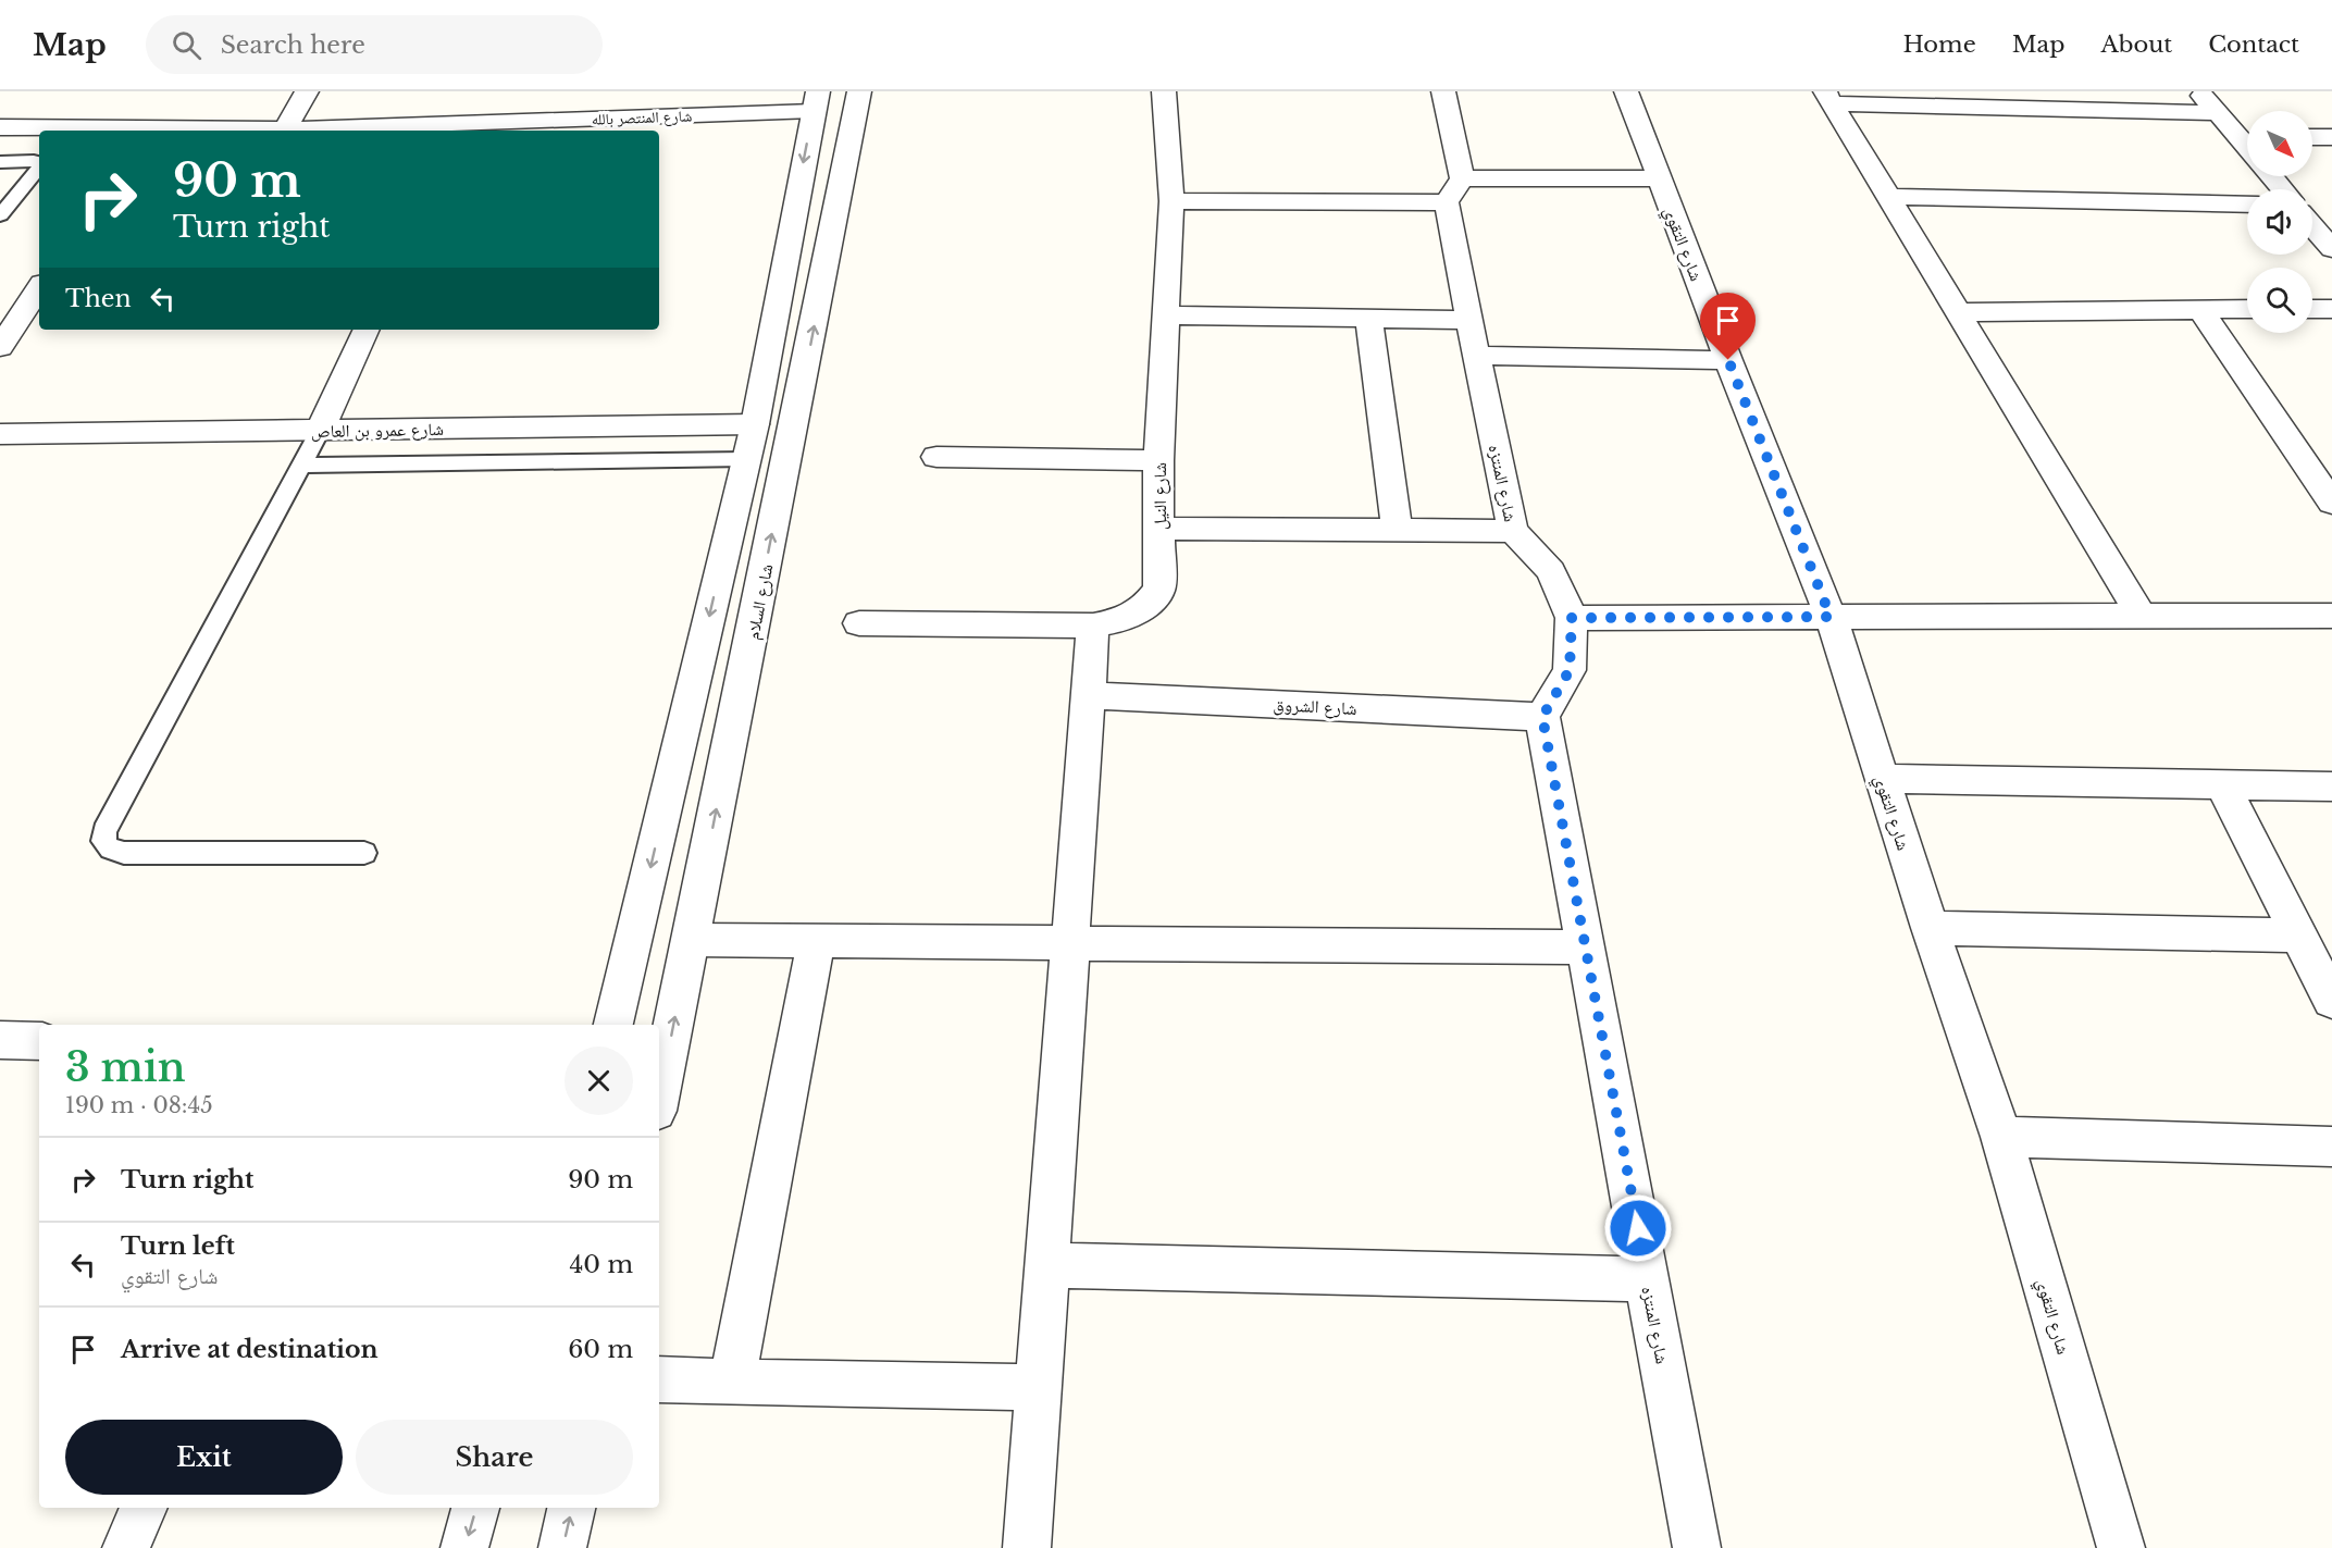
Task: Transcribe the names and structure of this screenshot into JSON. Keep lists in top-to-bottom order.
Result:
{
  "streets": {
    "street": [
      "شارع المنتصر بالله",
      "شارع التقوي",
      "شارع عمرو بن العاص",
      "شارع المنتزه",
      "شارع النيل",
      "شارع السلام",
      "شارع الشروق"
    ]
  },
  "crossings": [
    ["شارع المنتزه", "شارع الشروق"]
  ],
  "north": "bottom right",
  "page": {
    "header": "Map",
    "search": "Search here",
    "nav": [
      "Home",
      "Map",
      "About",
      "Contact"
    ],
    "turn": ["90 m", "Turn right"],
    "then": "Then",
    "heading": ["3 min", "190 m · 08:45"],
    "list": [
      {
        "name": "Turn right",
        "value": "90 m"
      },
      {
        "name": "Turn left",
        "note": "شارع التقوي",
        "value": "40 m"
      },
      {
        "name": "Arrive at destination",
        "value": "60 m"
      }
    ],
    "buttons": ["Exit", "Share"]
  }
}
